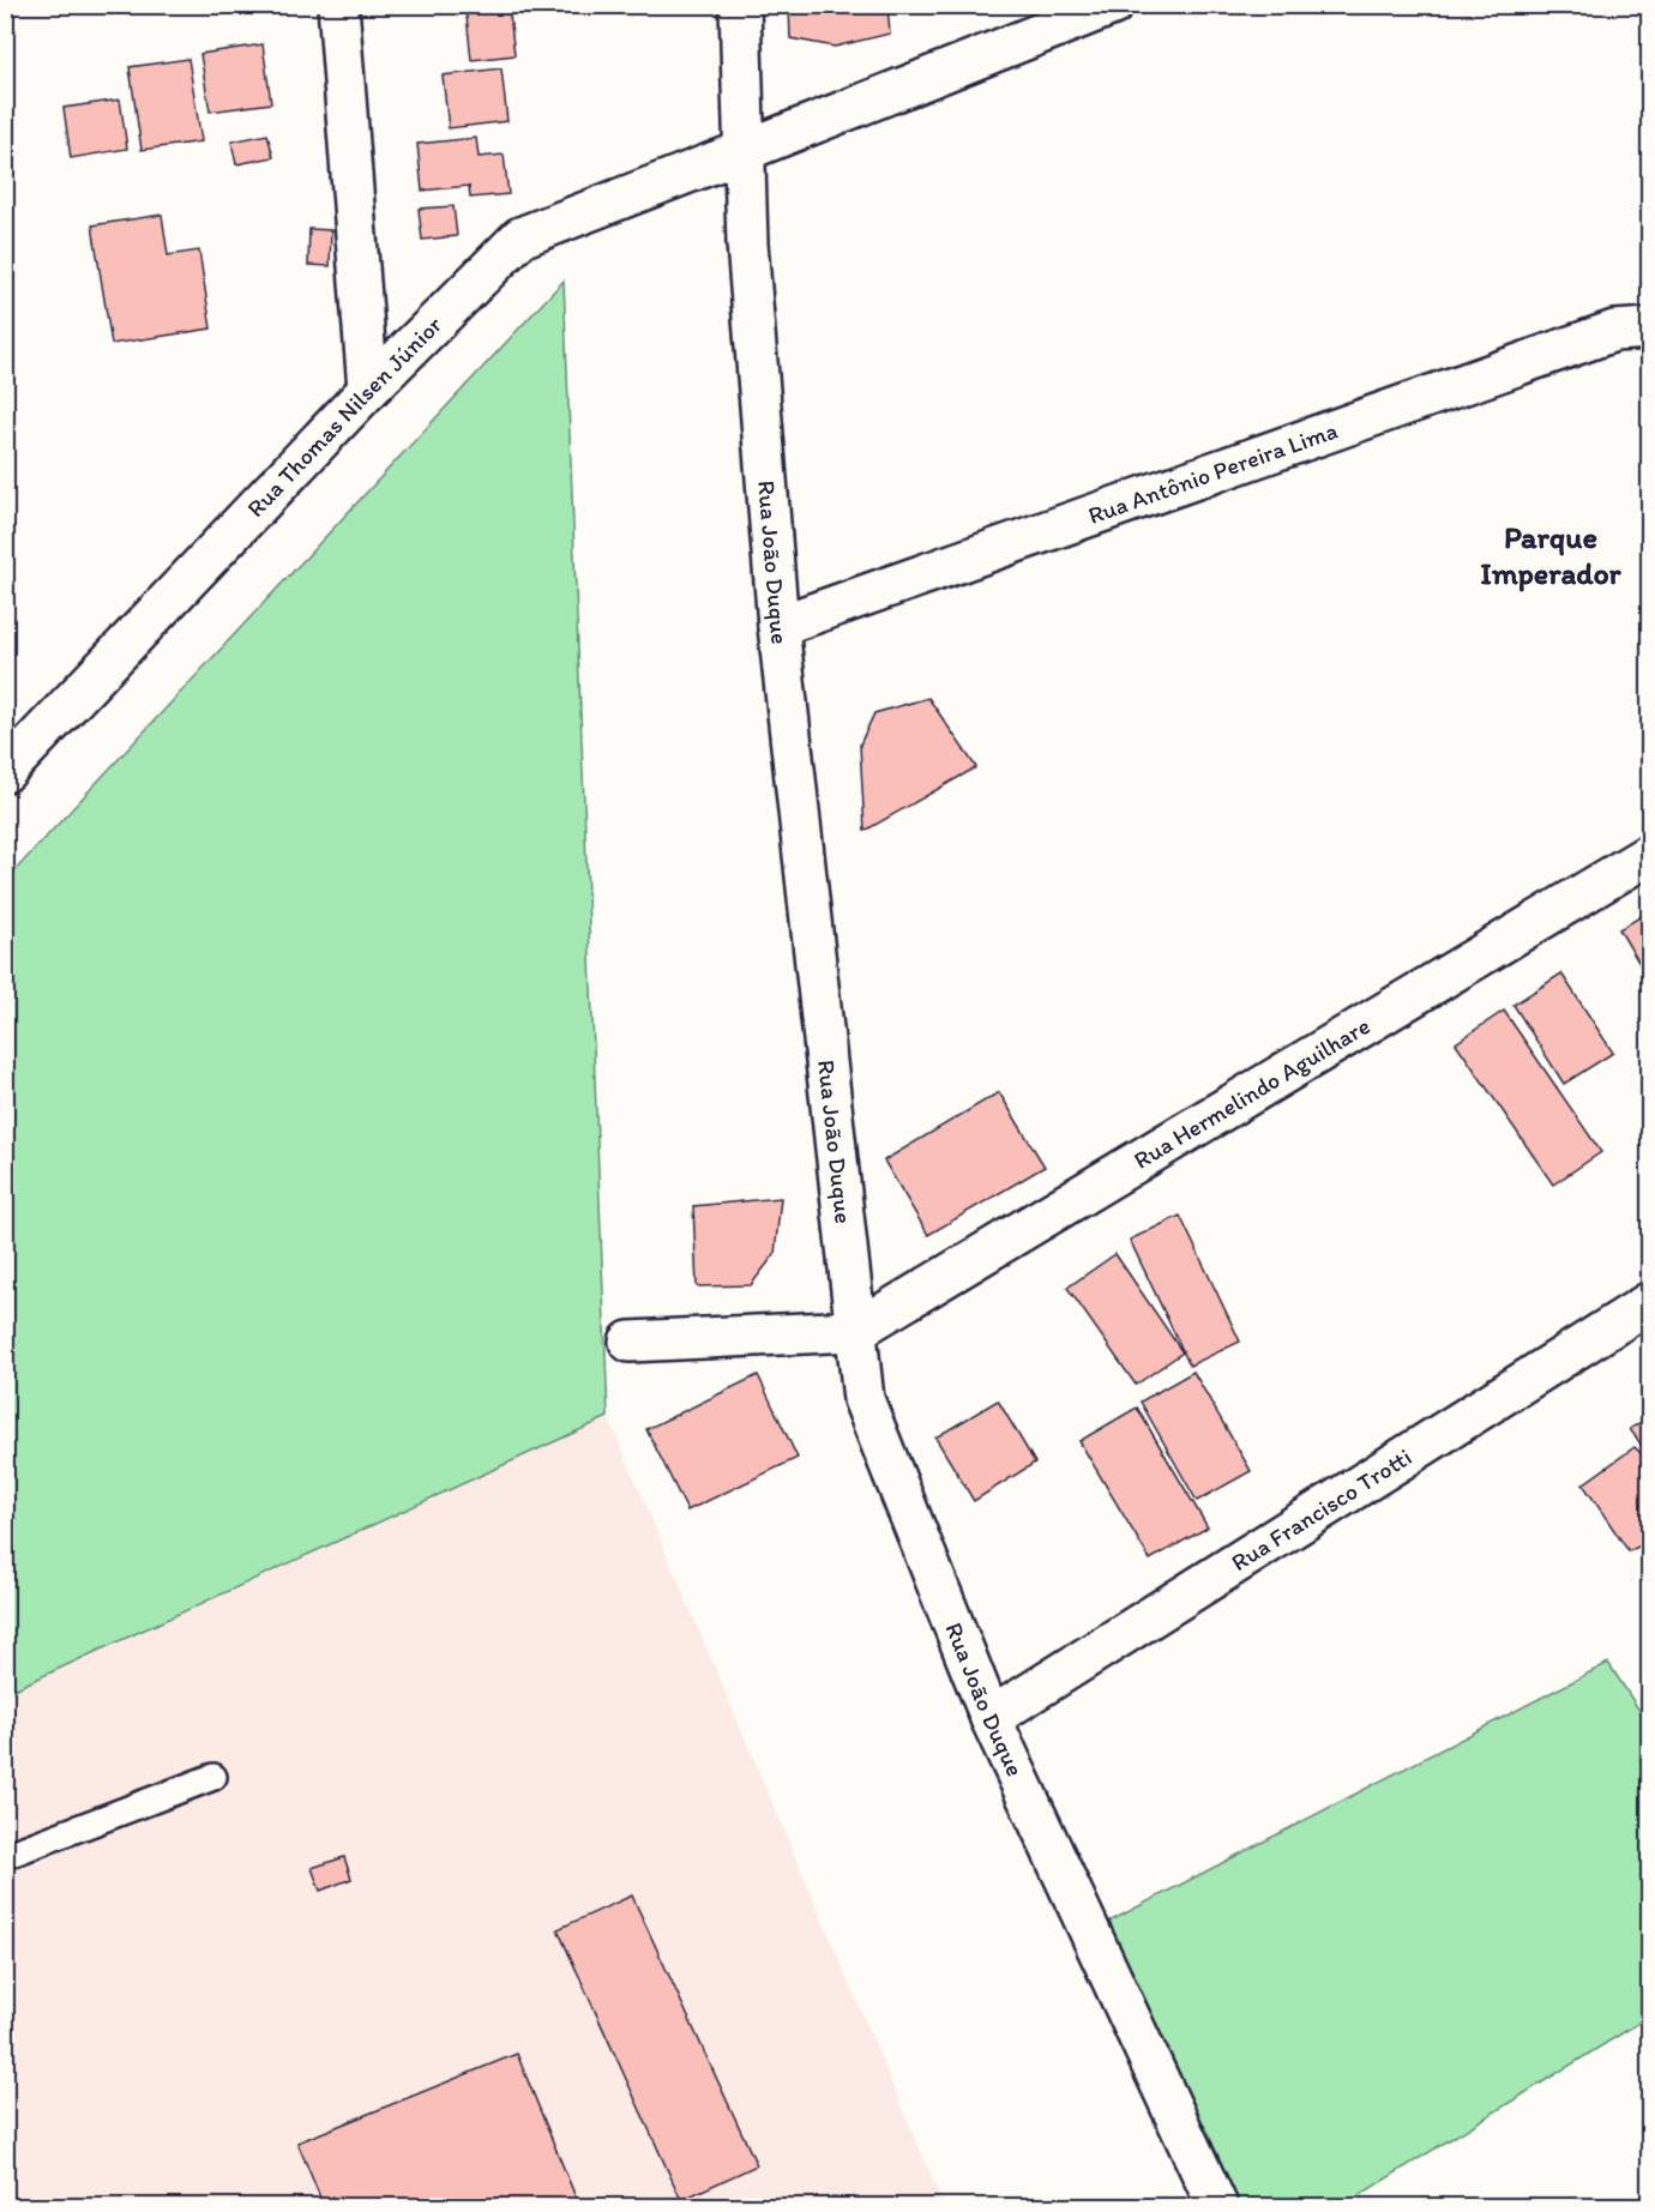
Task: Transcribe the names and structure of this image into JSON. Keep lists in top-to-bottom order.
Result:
{
  "streets": {
    "street": [
      "Rua Thomas Nilsen Júnior",
      "Rua Antônio Pereira Lima",
      "Rua João Duque",
      "Rua Hermelindo Aguilhare",
      "Rua Francisco Trotti"
    ]
  },
  "crossings": [
    ["Rua Thomas Nilsen Júnior", "Rua João Duque"],
    ["Rua Antônio Pereira Lima", "Rua João Duque"],
    ["Rua João Duque", "Rua Hermelindo Aguilhare"],
    ["Rua João Duque", "Rua Francisco Trotti"]
  ],
  "districts": ["Parque Imperador"]
}
